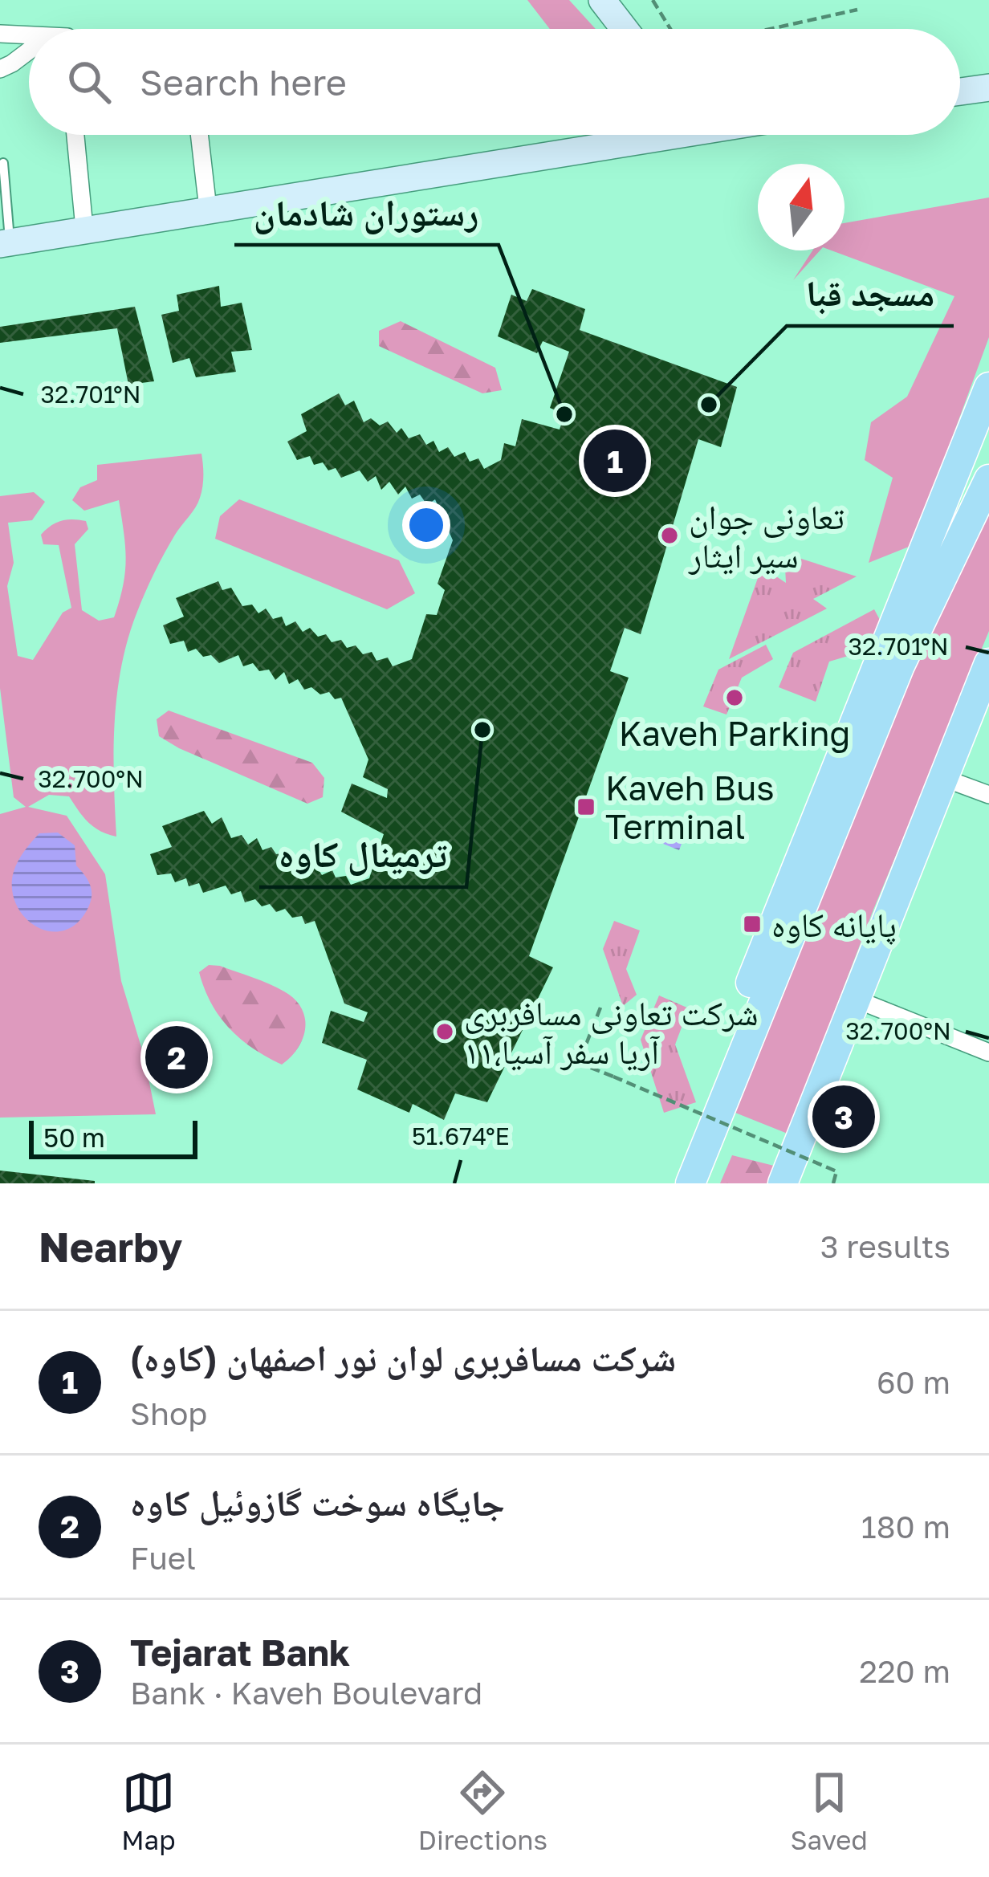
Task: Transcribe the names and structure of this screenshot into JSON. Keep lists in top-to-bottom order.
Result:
{
  "places": {
    "other": [
      "مسجد قبا",
      "رستوران شادمان",
      "تعاونی جوان سیر ایثار",
      "Kaveh Parking",
      "ترمینال کاوه",
      "شرکت تعاونی مسافربری ۱۱،آریا سفر آسیا"
    ],
    "transit": ["Kaveh Bus Terminal", "پایانه کاوه"]
  },
  "scale_bar": "50 m",
  "north": "top",
  "page": {
    "search": "Search here",
    "pins": ["1", "2", "3"],
    "scale": "50 m",
    "heading": ["Nearby", "3 results"],
    "list": [
      {
        "mark": "1",
        "name": "شرکت مسافربری لوان نور اصفهان (کاوه)",
        "note": "Shop",
        "value": "60 m"
      },
      {
        "mark": "2",
        "name": "جایگاه سوخت گازوئیل کاوه",
        "note": "Fuel",
        "value": "180 m"
      },
      {
        "mark": "3",
        "name": "Tejarat Bank",
        "note": "Bank · Kaveh Boulevard",
        "value": "220 m"
      }
    ],
    "nav": ["Map", "Directions", "Saved"]
  },
  "coordinates": ["32.701°N", "32.700°N", "51.674°E"]
}
